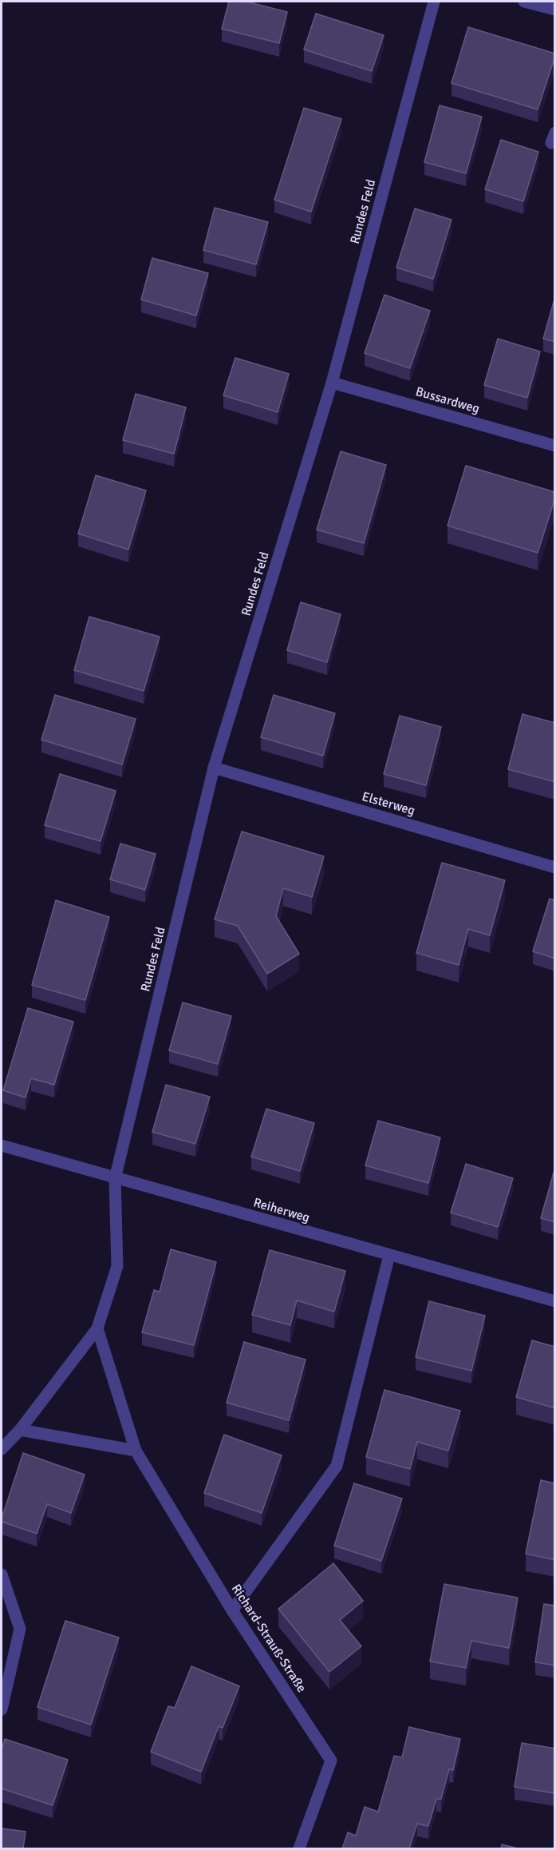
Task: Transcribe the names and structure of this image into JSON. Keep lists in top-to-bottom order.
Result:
{
  "streets": {
    "street": [
      "Rundes Feld",
      "Bussardweg",
      "Elsterweg",
      "Reiherweg",
      "Richard-Strauß-Straße"
    ]
  },
  "crossings": [
    ["Rundes Feld", "Bussardweg"],
    ["Rundes Feld", "Elsterweg"],
    ["Rundes Feld", "Reiherweg"]
  ]
}
